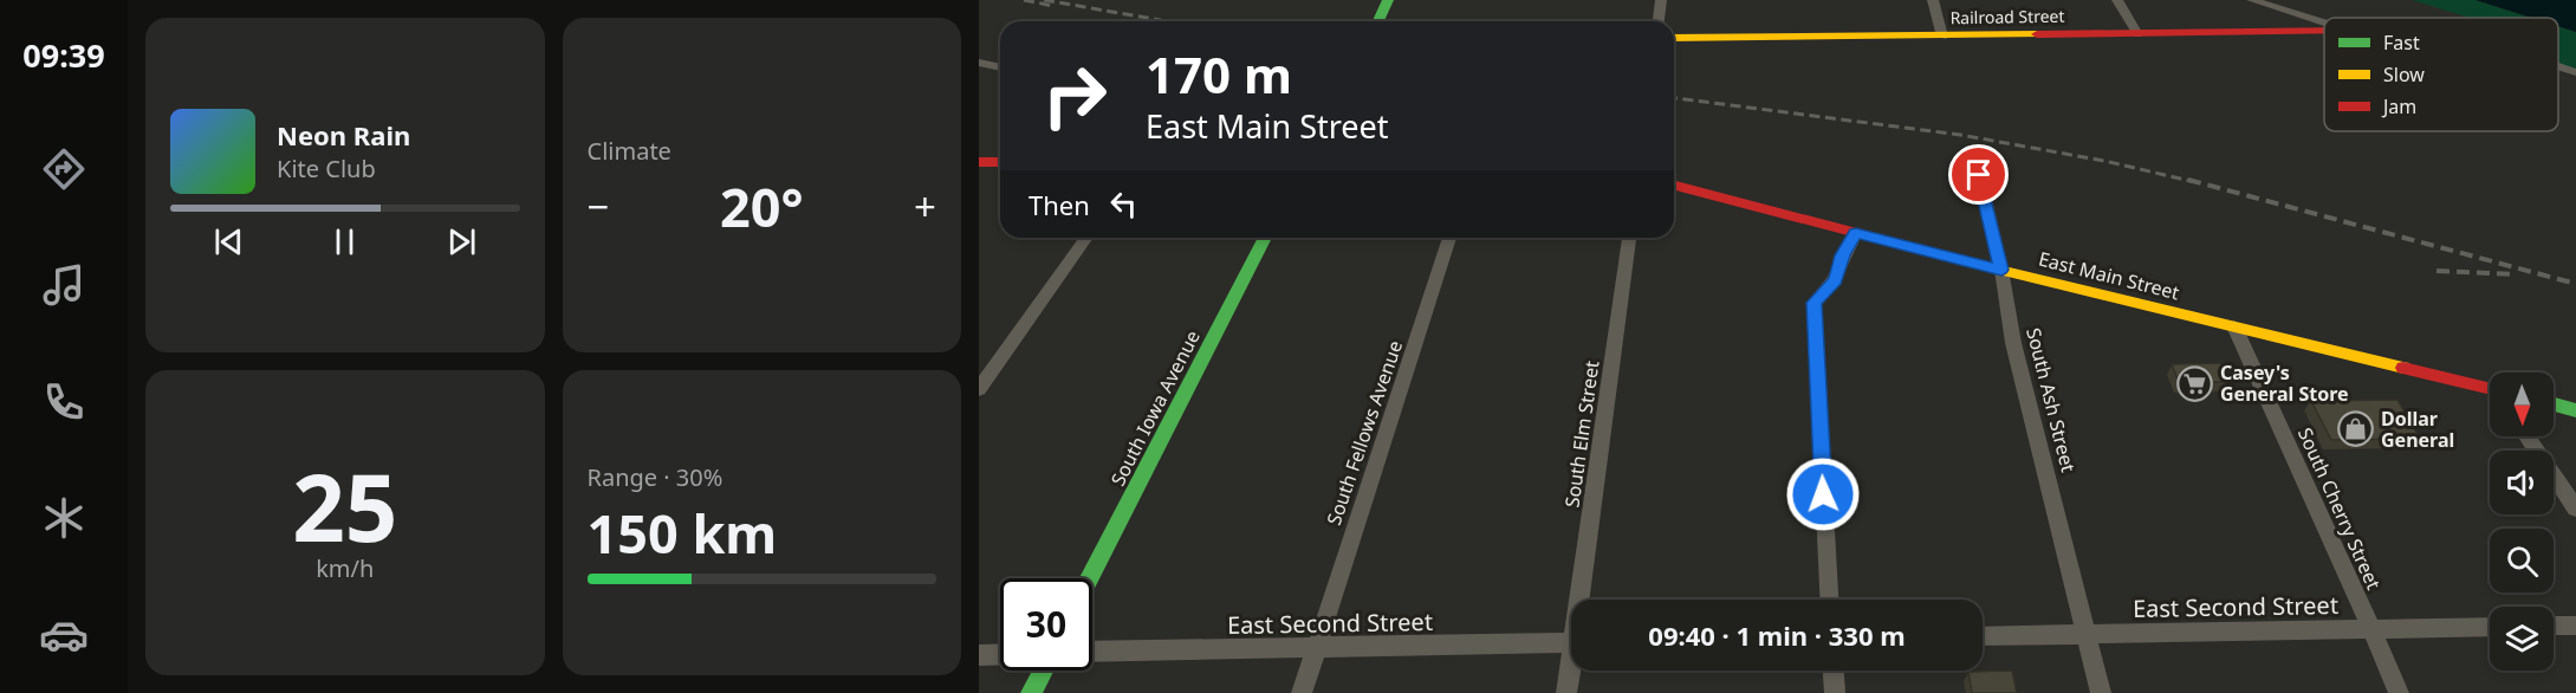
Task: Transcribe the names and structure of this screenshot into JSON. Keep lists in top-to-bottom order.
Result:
{
  "streets": {
    "main road": ["Railroad Street", "East Main Street", "South Iowa Avenue"],
    "street": [
      "South Ash Street",
      "South Fellows Avenue",
      "South Elm Street",
      "South Cherry Street",
      "East Second Street"
    ]
  },
  "crossings": [
    ["East Main Street", "South Ash Street"],
    ["East Main Street", "South Cherry Street"],
    ["South Ash Street", "East Second Street"],
    ["South Fellows Avenue", "East Second Street"],
    ["South Cherry Street", "East Second Street"]
  ],
  "places": {
    "supermarket": ["Casey's General Store"],
    "shop": ["Dollar General"]
  },
  "legend": ["Fast", "Slow", "Jam"],
  "north": "bottom",
  "page": {
    "tabs": "09:39",
    "tile": [
      "Climate",
      ["25", "km/h"],
      ["Range · 30%", "150 km"]
    ],
    "turn": ["170 m", "East Main Street"],
    "song": ["Neon Rain", "Kite Club"],
    "then": "Then",
    "heat": ["−", "20°", "+"],
    "limit": "30",
    "trip": "09:40 · 1 min · 330 m"
  }
}
